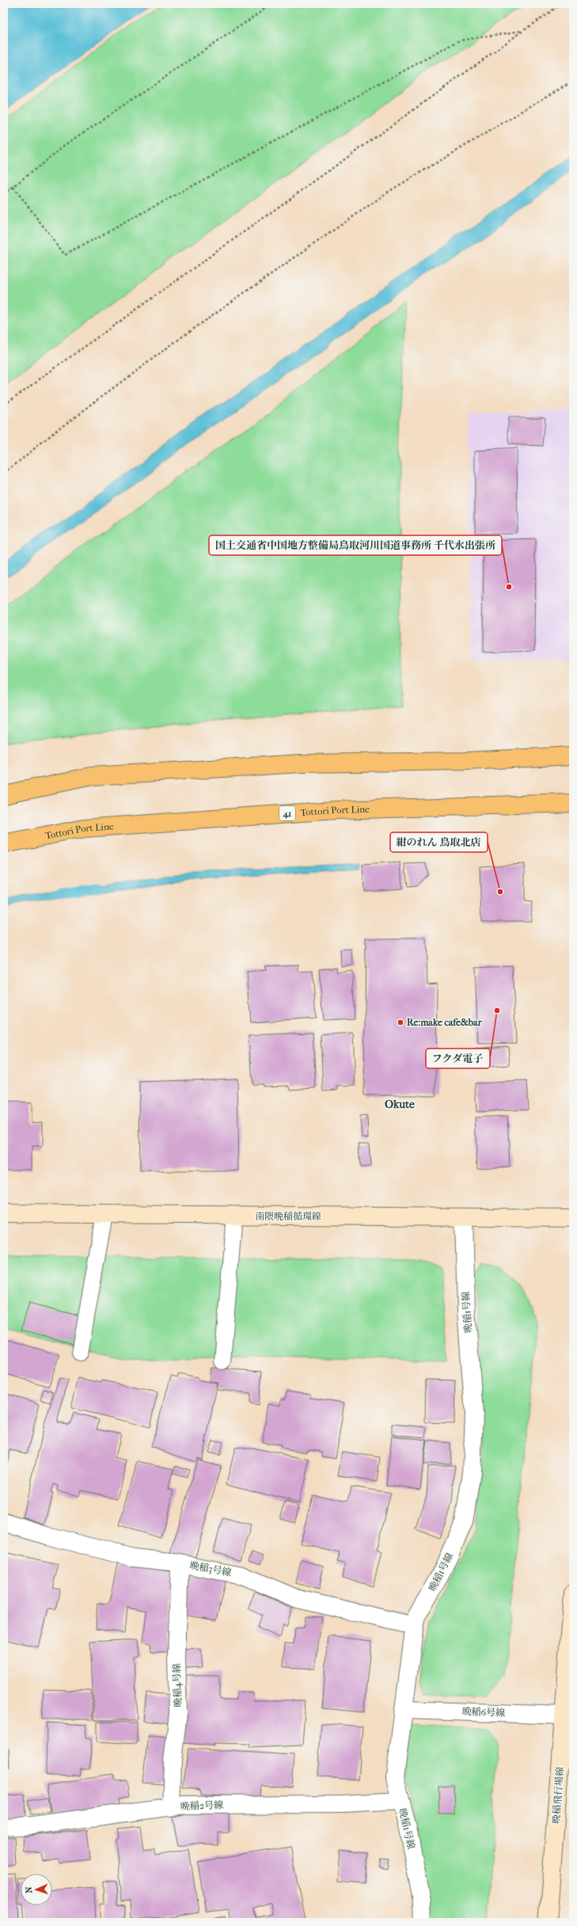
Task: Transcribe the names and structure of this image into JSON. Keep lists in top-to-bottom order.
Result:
{
  "streets": {
    "main road": ["Tottori Port Line", "41"],
    "street": [
      "南隈晩稲循環線",
      "晩稲1号線",
      "晩稲3号線",
      "晩稲4号線",
      "晩稲6号線",
      "晩稲飛行場線",
      "晩稲2号線"
    ]
  },
  "crossings": [
    ["南隈晩稲循環線", "晩稲1号線"],
    ["晩稲1号線", "晩稲3号線"],
    ["晩稲1号線", "晩稲6号線"],
    ["晩稲1号線", "晩稲2号線"],
    ["晩稲3号線", "晩稲4号線"],
    ["晩稲4号線", "晩稲2号線"],
    ["晩稲6号線", "晩稲飛行場線"]
  ],
  "districts": ["Okute"],
  "places": [
    "国土交通省中国地方整備局鳥取河川国道事務所 千代水出張所",
    "紺のれん 鳥取北店",
    "フクダ電子",
    "Re:make cafe&bar"
  ],
  "north": "left"
}
